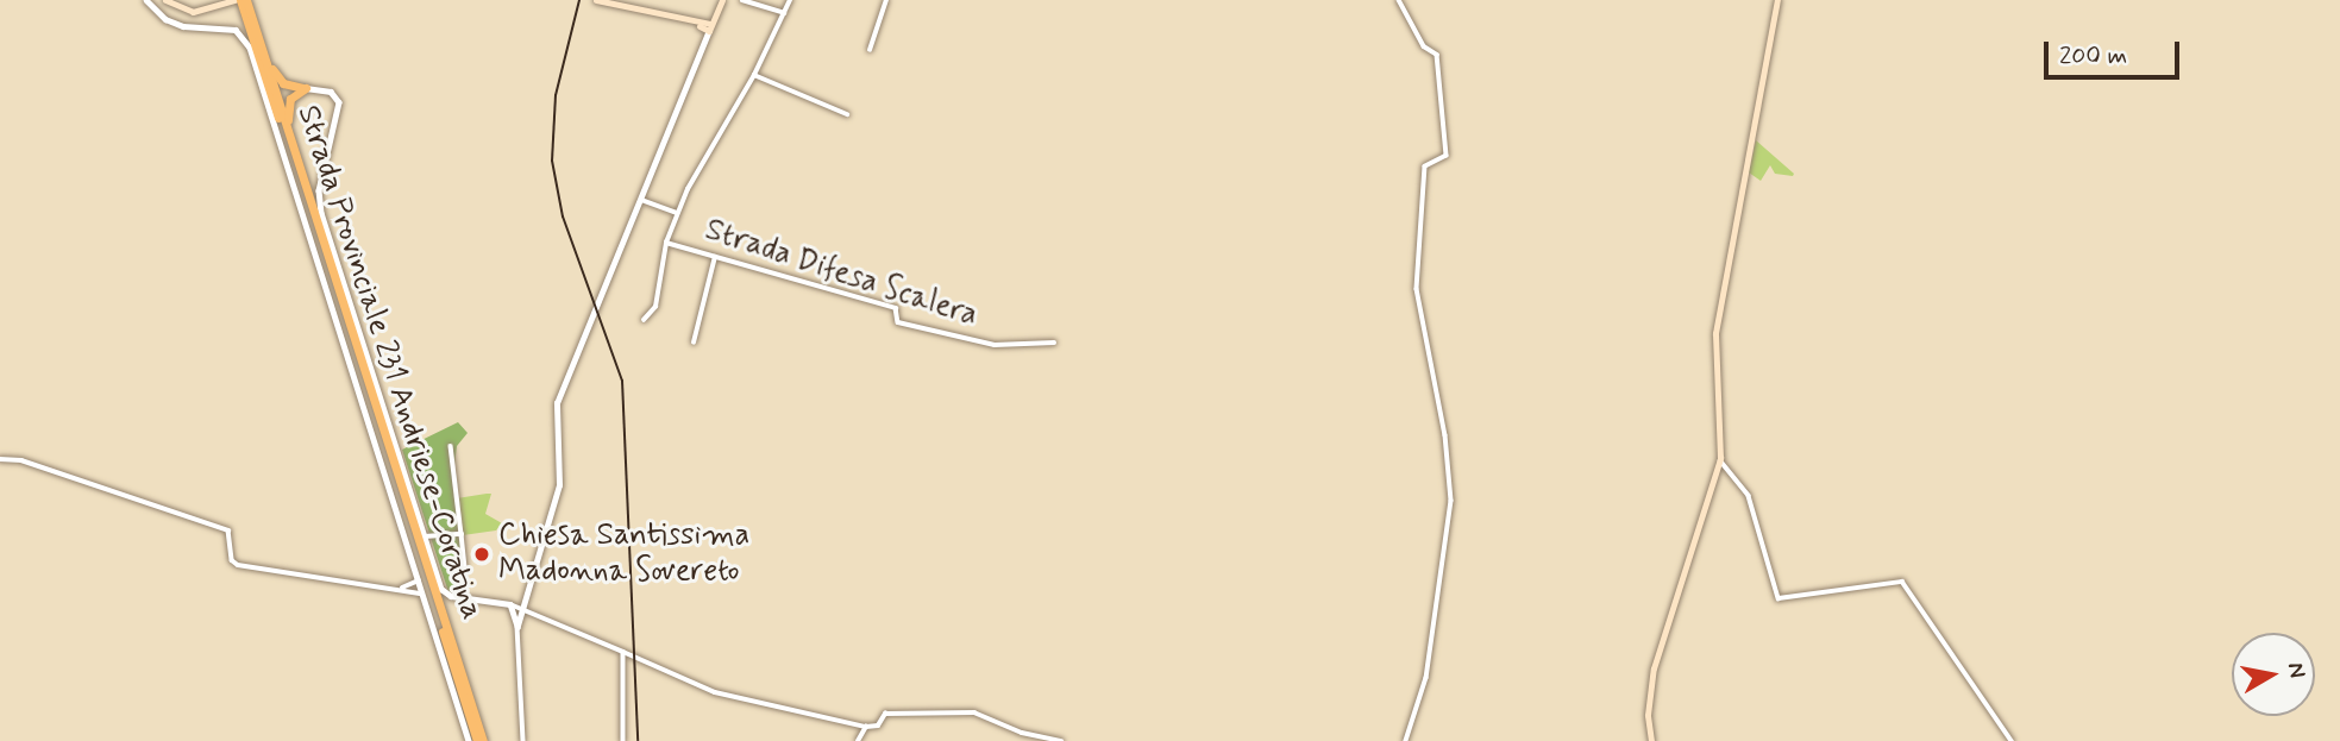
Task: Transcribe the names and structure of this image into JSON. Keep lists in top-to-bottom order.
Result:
{
  "streets": {
    "highway": ["Strada Provinciale 231 Andriese-Coratina"],
    "street": ["Strada Difesa Scalera"]
  },
  "places": ["Chiesa Santissima Madonna Sovereto"],
  "scale_bar": "200 m",
  "north": "right"
}
